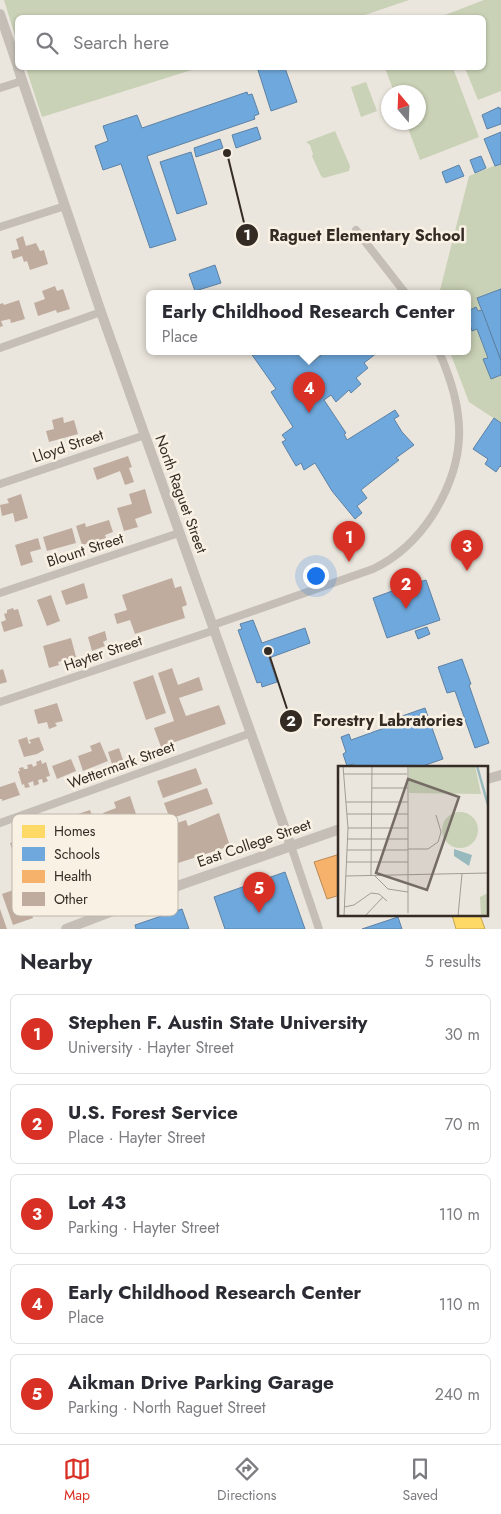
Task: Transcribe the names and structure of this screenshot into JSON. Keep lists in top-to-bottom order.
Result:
{
  "streets": {
    "street": [
      "Lloyd Street",
      "North Raguet Street",
      "Blount Street",
      "Hayter Street",
      "Wettermark Street",
      "East College Street"
    ]
  },
  "crossings": [
    ["Lloyd Street", "North Raguet Street"],
    ["North Raguet Street", "Blount Street"],
    ["North Raguet Street", "Hayter Street"],
    ["North Raguet Street", "Wettermark Street"],
    ["North Raguet Street", "East College Street"]
  ],
  "places": ["Raguet Elementary School", "Forestry Labratories"],
  "legend": [
    "Homes",
    "Schools",
    "Health",
    "Other"
  ],
  "north": "top",
  "page": {
    "search": "Search here",
    "popup": ["Early Childhood Research Center", "Place"],
    "pins": [
      "4",
      "1",
      "3",
      "2",
      "5"
    ],
    "heading": ["Nearby", "5 results"],
    "list": [
      {
        "mark": "1",
        "name": "Stephen F. Austin State University",
        "note": "University · Hayter Street",
        "value": "30 m"
      },
      {
        "mark": "2",
        "name": "U.S. Forest Service",
        "note": "Place · Hayter Street",
        "value": "70 m"
      },
      {
        "mark": "3",
        "name": "Lot 43",
        "note": "Parking · Hayter Street",
        "value": "110 m"
      },
      {
        "mark": "4",
        "name": "Early Childhood Research Center",
        "note": "Place",
        "value": "110 m"
      },
      {
        "mark": "5",
        "name": "Aikman Drive Parking Garage",
        "note": "Parking · North Raguet Street",
        "value": "240 m"
      }
    ],
    "nav": ["Map", "Directions", "Saved"]
  }
}
